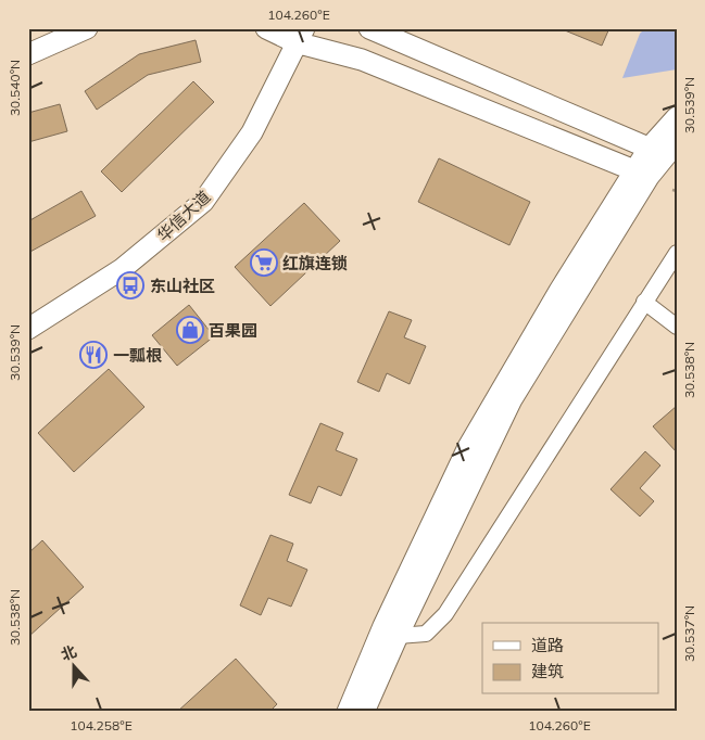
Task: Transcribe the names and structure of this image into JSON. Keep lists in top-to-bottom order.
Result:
{
  "streets": {
    "street": ["华信大道"]
  },
  "places": {
    "supermarket": ["红旗连锁"],
    "bus stop": ["东山社区"],
    "shop": ["百果园"],
    "restaurant": ["一瓢根"]
  },
  "legend": ["道路", "建筑"],
  "north": "top",
  "coordinates": [
    "104.260°E",
    "30.540°N",
    "30.539°N",
    "30.538°N",
    "30.537°N",
    "104.258°E"
  ]
}
